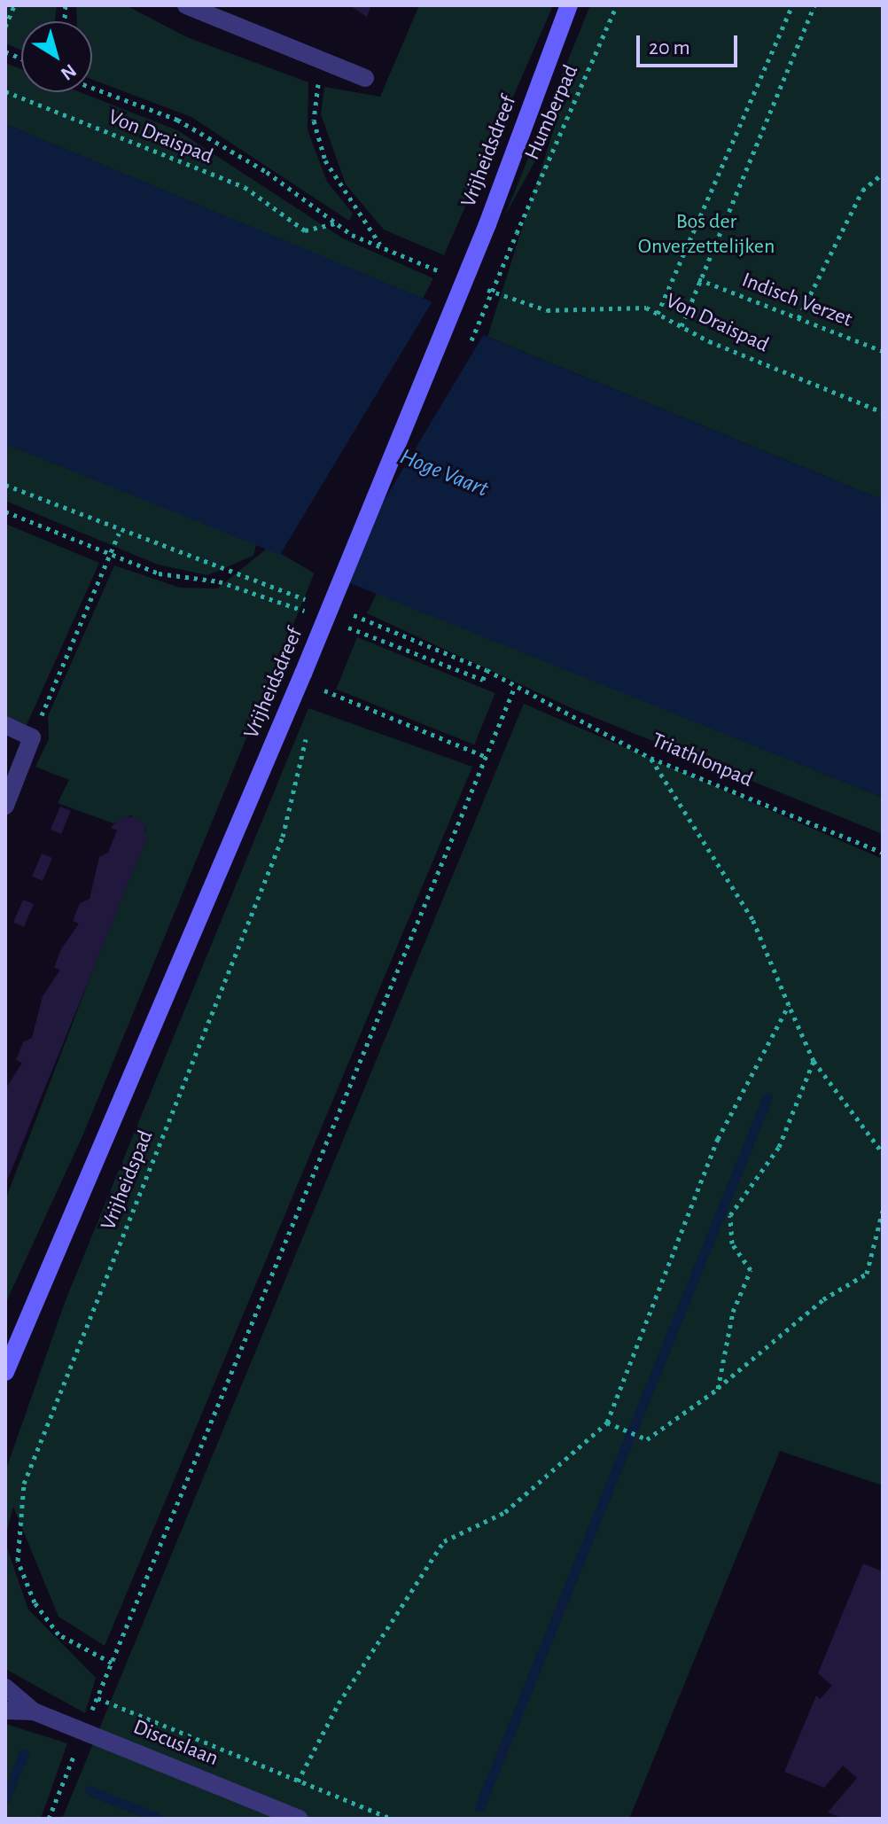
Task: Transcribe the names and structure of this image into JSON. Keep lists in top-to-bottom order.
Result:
{
  "streets": {
    "main road": ["Vrijheidsdreef"],
    "street": ["Discuslaan"],
    "path": [
      "Humberpad",
      "Von Draispad",
      "Indisch Verzet",
      "Triathlonpad",
      "Vrijheidspad"
    ]
  },
  "water": ["Hoge Vaart"],
  "parks": ["Bos der Onverzettelijken"],
  "scale_bar": "20 m",
  "north": "bottom right"
}
